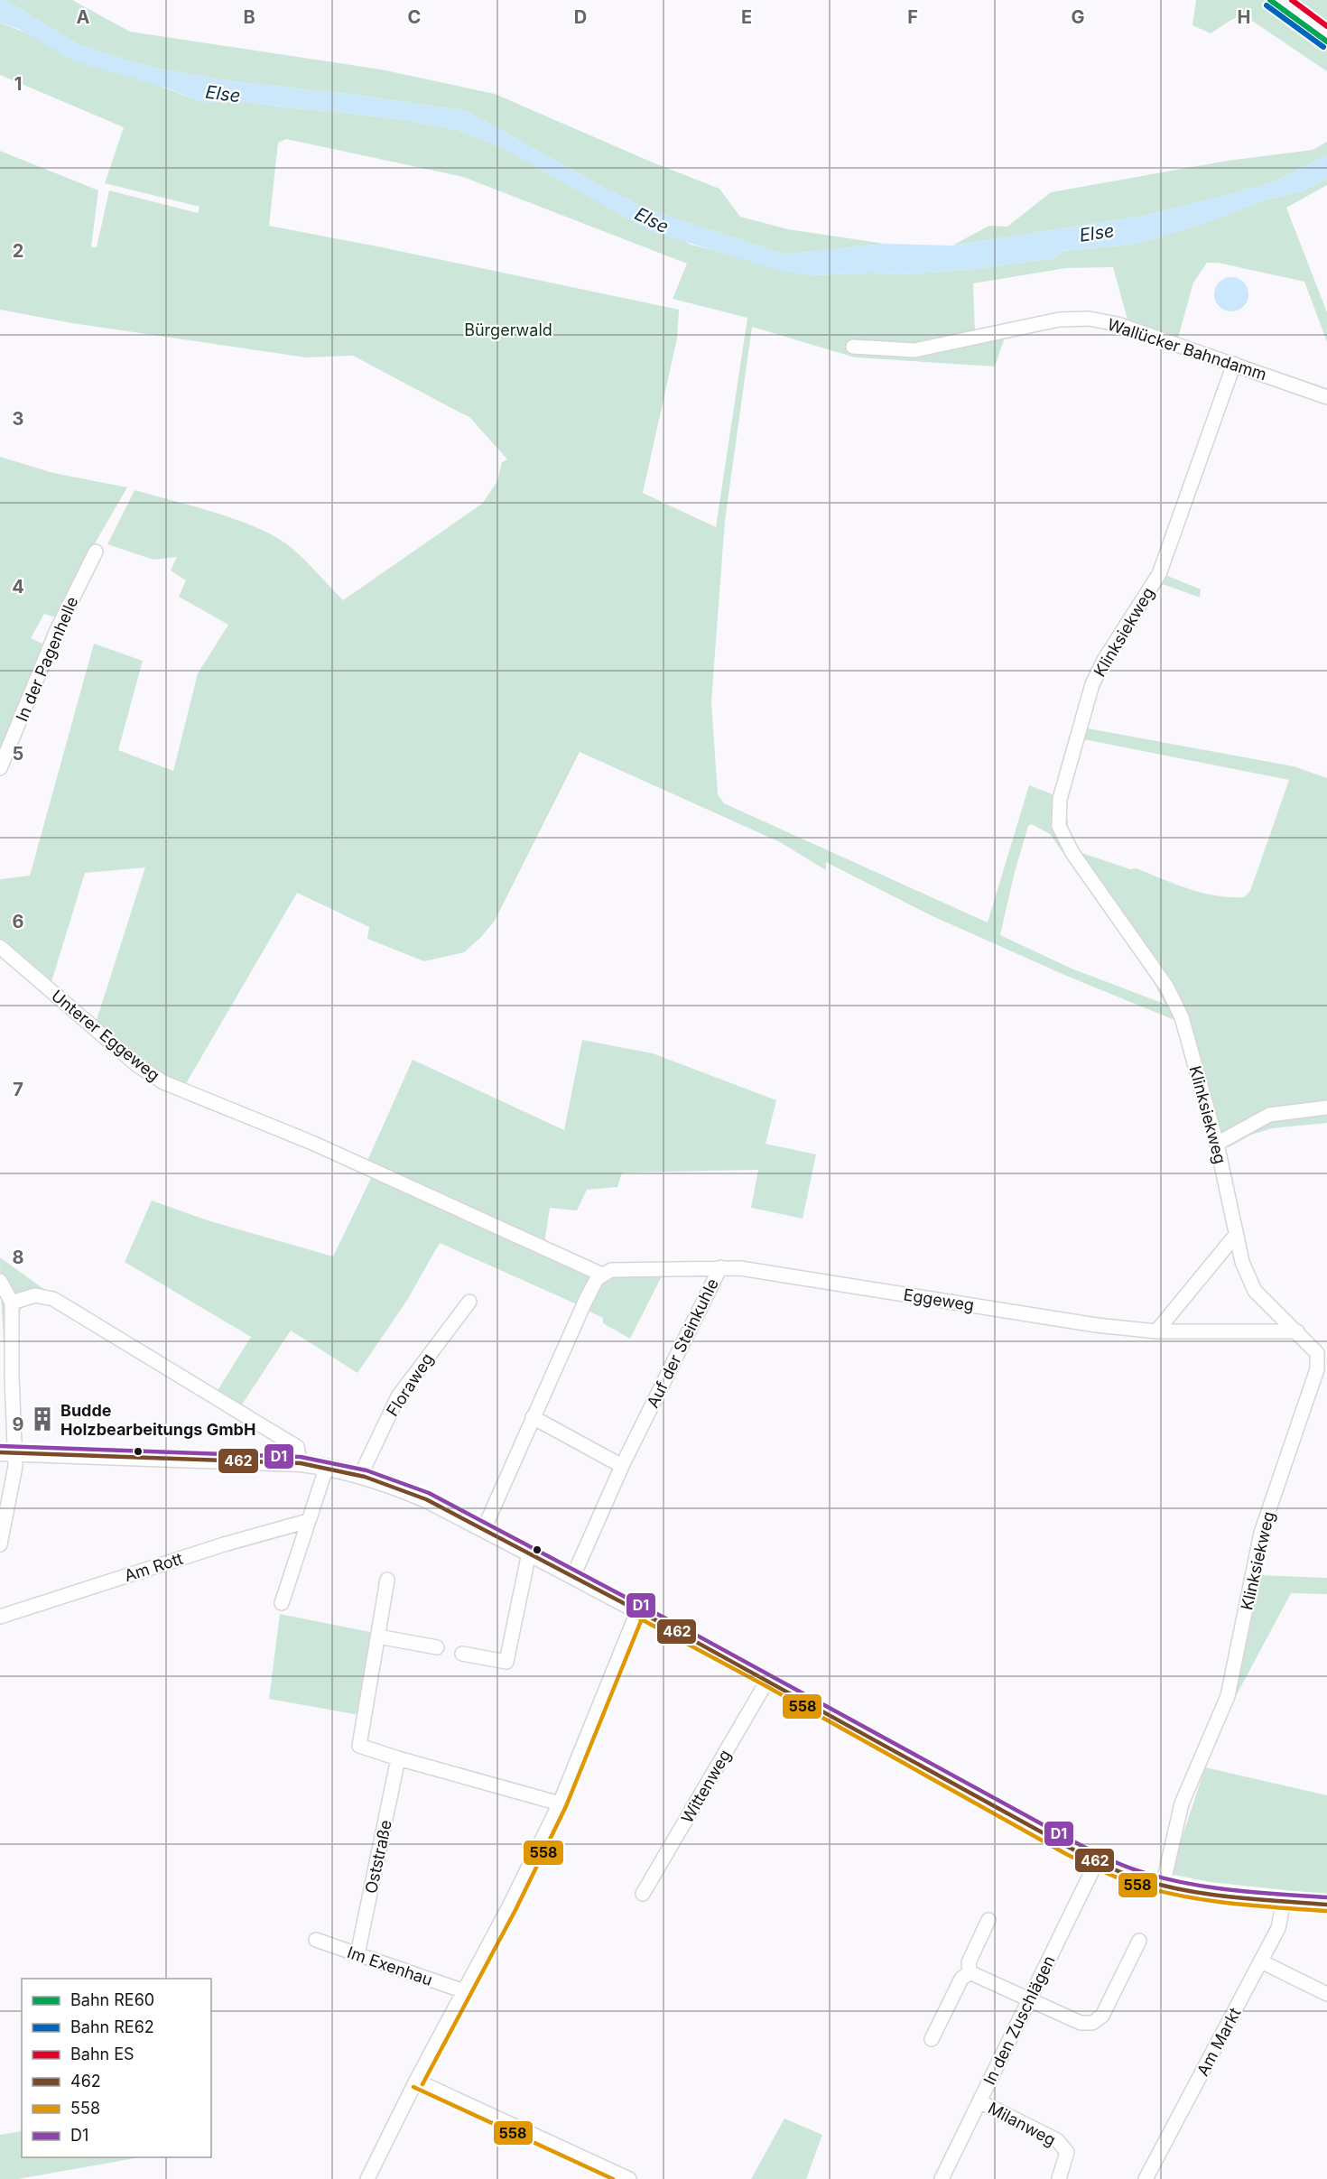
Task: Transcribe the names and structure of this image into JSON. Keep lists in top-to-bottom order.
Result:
{
  "streets": {
    "street": [
      "Wallücker Bahndamm",
      "Klinksiekweg",
      "In der Pagenhelle",
      "Unterer Eggeweg",
      "Eggeweg",
      "Auf der Steinkuhle",
      "Floraweg",
      "Am Rott",
      "Wittenweg",
      "Oststraße",
      "Im Exenhau",
      "In den Zuschlägen",
      "Am Markt",
      "Milanweg"
    ]
  },
  "crossings": [
    ["Wallücker Bahndamm", "Klinksiekweg"],
    ["Klinksiekweg", "Eggeweg"],
    ["Unterer Eggeweg", "Auf der Steinkuhle"],
    ["Eggeweg", "Auf der Steinkuhle"],
    ["Oststraße", "Im Exenhau"],
    ["In den Zuschlägen", "Milanweg"]
  ],
  "water": ["Else"],
  "parks": ["Bürgerwald"],
  "places": {
    "building": ["Budde Holzbearbeitungs GmbH"]
  },
  "lines": [
    "rail line RE60",
    "rail line ES",
    "rail line RE62",
    "transit line D1",
    "transit line 462",
    "transit line 558"
  ],
  "legend": [
    "Bahn RE60",
    "Bahn RE62",
    "Bahn ES",
    "462",
    "558",
    "D1"
  ],
  "grid": {
    "columns": [
      "A",
      "B",
      "C",
      "D",
      "E",
      "F",
      "G",
      "H"
    ],
    "rows": [
      "1",
      "2",
      "3",
      "4",
      "5",
      "6",
      "7",
      "8",
      "9"
    ]
  }
}
